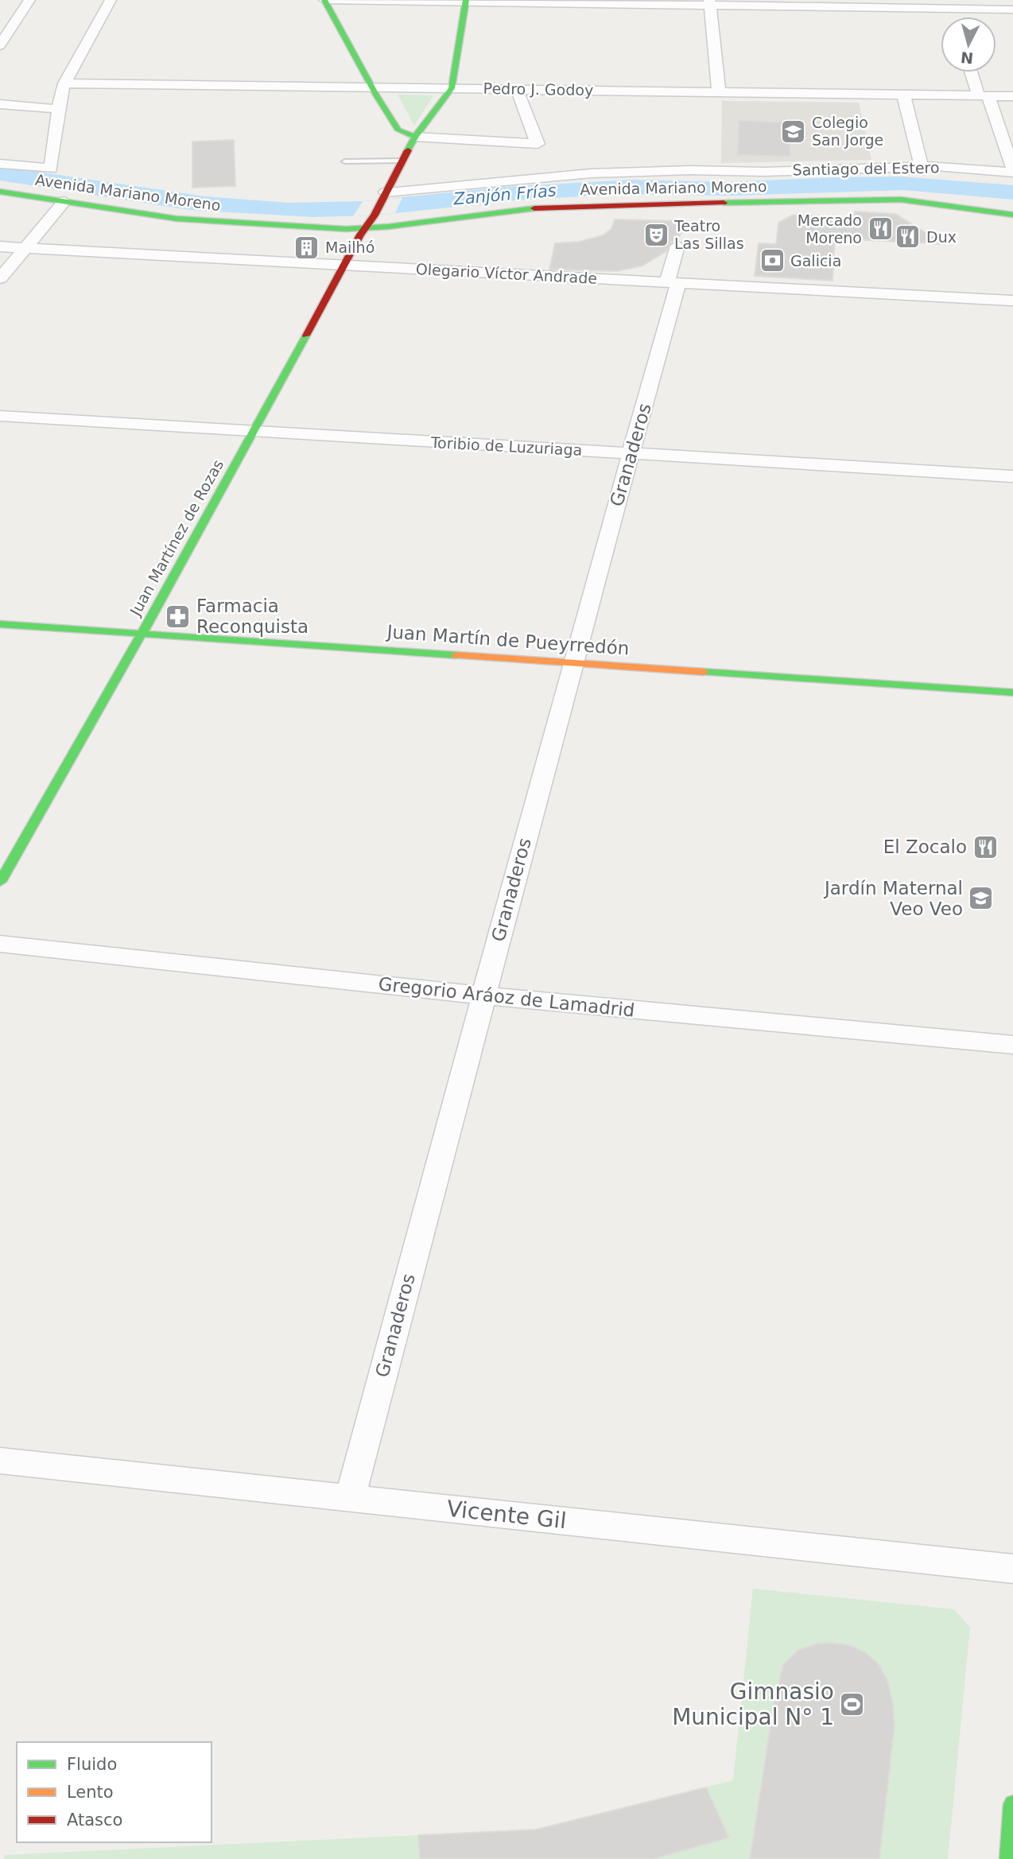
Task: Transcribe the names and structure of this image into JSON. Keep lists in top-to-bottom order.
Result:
{
  "streets": {
    "street": [
      "Pedro J. Godoy",
      "Santiago del Estero",
      "Avenida Mariano Moreno",
      "Olegario Víctor Andrade",
      "Toribio de Luzuriaga",
      "Granaderos",
      "Juan Martínez de Rozas",
      "Juan Martín de Pueyrredón",
      "Gregorio Aráoz de Lamadrid",
      "Vicente Gil"
    ]
  },
  "crossings": [
    ["Pedro J. Godoy", "Juan Martínez de Rozas"],
    ["Santiago del Estero", "Juan Martínez de Rozas"],
    ["Avenida Mariano Moreno", "Juan Martínez de Rozas"],
    ["Olegario Víctor Andrade", "Granaderos"],
    ["Olegario Víctor Andrade", "Juan Martínez de Rozas"],
    ["Toribio de Luzuriaga", "Granaderos"],
    ["Toribio de Luzuriaga", "Juan Martínez de Rozas"],
    ["Granaderos", "Juan Martín de Pueyrredón"],
    ["Granaderos", "Gregorio Aráoz de Lamadrid"],
    ["Granaderos", "Vicente Gil"],
    ["Juan Martínez de Rozas", "Juan Martín de Pueyrredón"]
  ],
  "water": ["Zanjón Frías"],
  "places": {
    "school or university": ["Colegio San Jorge", "Jardín Maternal Veo Veo"],
    "restaurant": ["Mercado Moreno", "Dux", "El Zocalo"],
    "theatre": ["Teatro Las Sillas"],
    "building": ["Mailhó"],
    "bank": ["Galicia"],
    "pharmacy": ["Farmacia Reconquista"],
    "sports": ["Gimnasio Municipal N° 1"]
  },
  "legend": ["Fluido", "Lento", "Atasco"],
  "north": "bottom"
}
